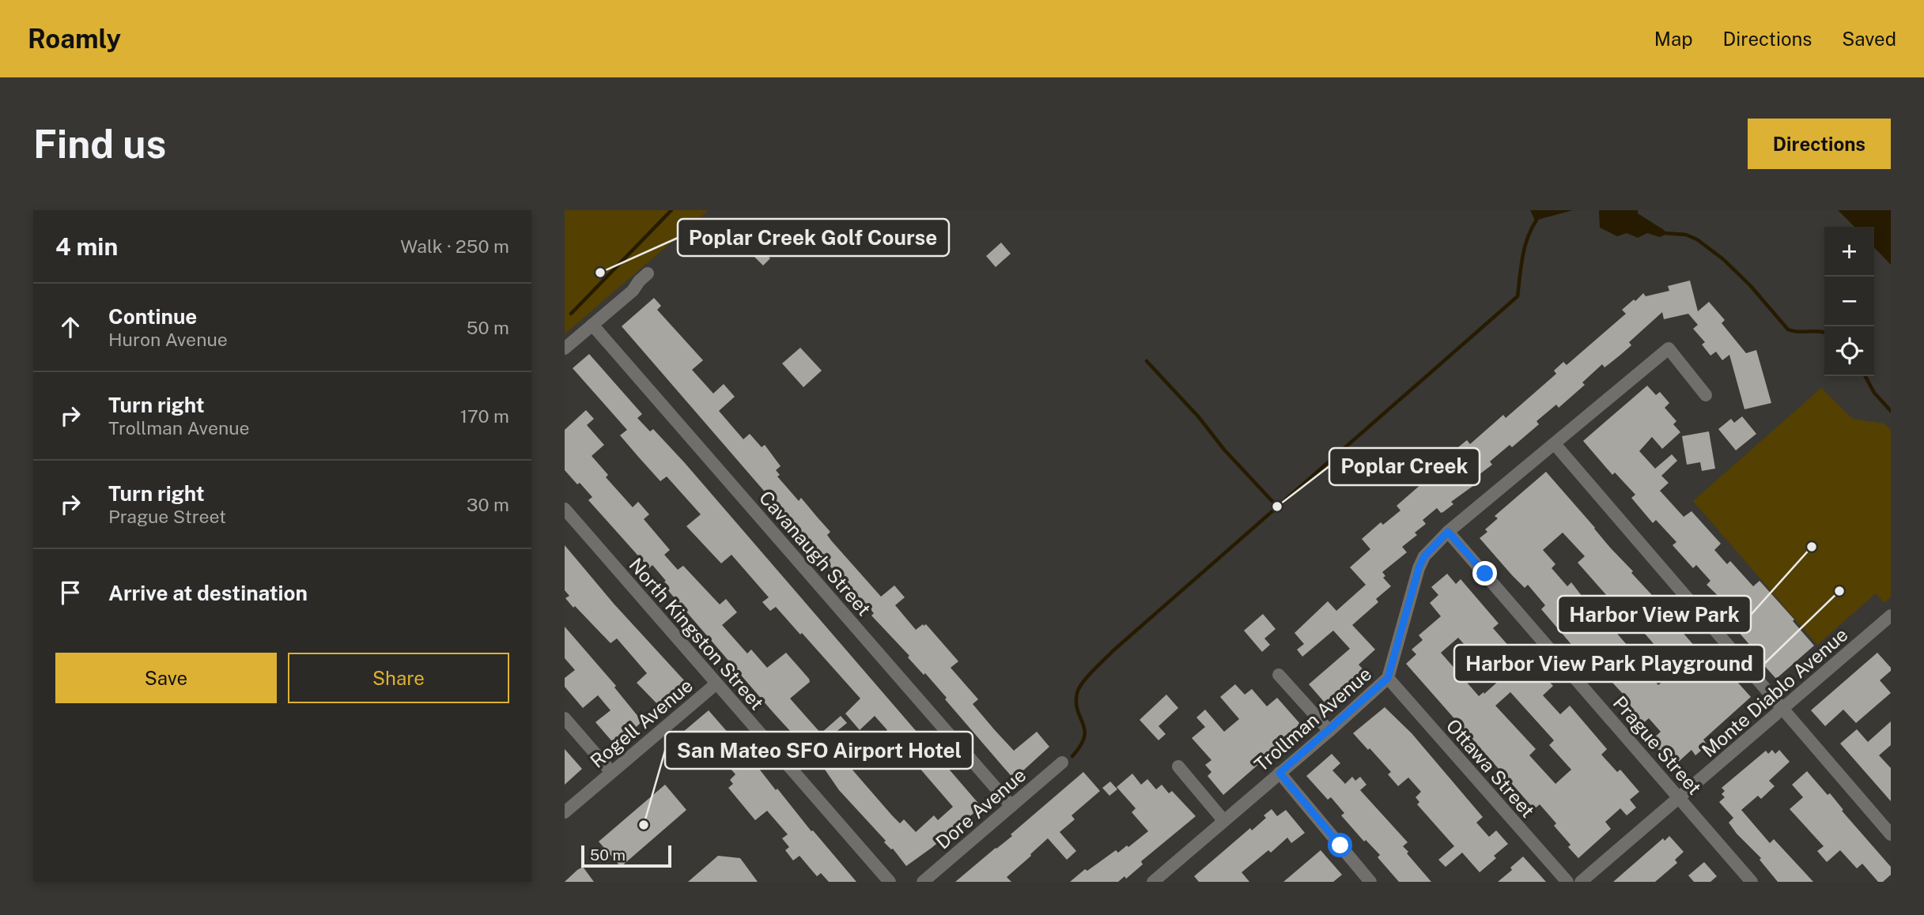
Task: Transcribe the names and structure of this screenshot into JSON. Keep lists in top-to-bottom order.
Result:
{
  "streets": {
    "street": [
      "Cavanaugh Street",
      "North Kingston Street",
      "Monte Diablo Avenue",
      "Trollman Avenue",
      "Rogell Avenue",
      "Prague Street",
      "Ottawa Street",
      "Dore Avenue"
    ]
  },
  "crossings": [
    ["Cavanaugh Street", "Dore Avenue"],
    ["North Kingston Street", "Rogell Avenue"],
    ["Monte Diablo Avenue", "Prague Street"],
    ["Trollman Avenue", "Prague Street"],
    ["Trollman Avenue", "Ottawa Street"]
  ],
  "places": [
    "Poplar Creek Golf Course",
    "Poplar Creek",
    "Harbor View Park",
    "Harbor View Park Playground",
    "San Mateo SFO Airport Hotel"
  ],
  "scale_bar": "50 m",
  "page": {
    "header": "Roamly",
    "nav": ["Map", "Directions", "Saved"],
    "buttons": [
      "Directions",
      ["Save", "Share"]
    ],
    "title": "Find us",
    "heading": ["4 min", "Walk · 250 m"],
    "map_buttons": ["+", "−"],
    "list": [
      ["Continue", "Huron Avenue", "50 m"],
      ["Turn right", "Trollman Avenue", "170 m"],
      ["Turn right", "Prague Street", "30 m"],
      "Arrive at destination"
    ],
    "scale": "50 m"
  }
}
